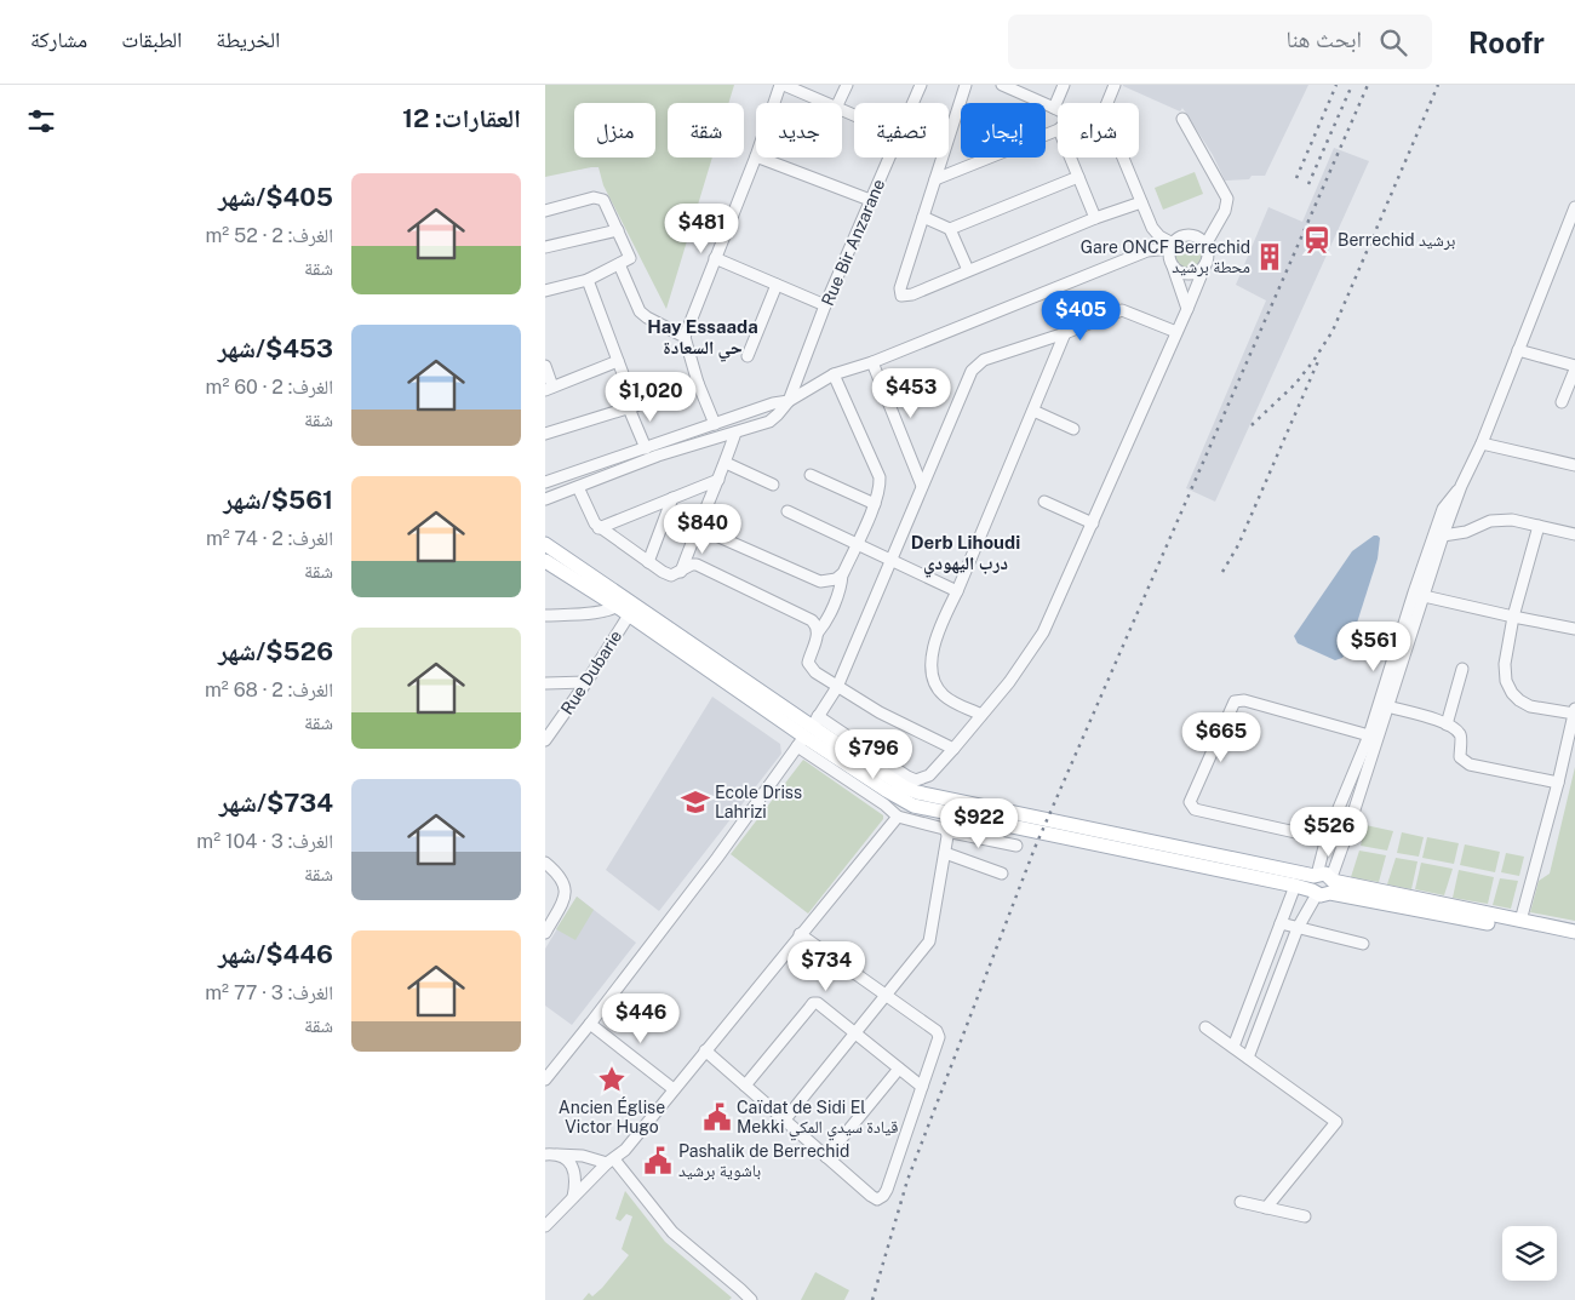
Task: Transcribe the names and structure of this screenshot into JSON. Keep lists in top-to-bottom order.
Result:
{
  "streets": {
    "street": ["Rue Bir Anzarane", "Rue Dubarie"]
  },
  "districts": ["Hay Essaada حي السعادة", "Derb Lihoudi درب اليهودي"],
  "places": {
    "station": ["Berrechid برشيد"],
    "building": ["Gare ONCF Berrechid محطة برشيد"],
    "school or university": ["Ecole Driss Lahrizi"],
    "place": ["Ancien Église Victor Hugo"],
    "public building": ["Caïdat de Sidi El Mekki قيادة سيدي المكي", "Pashalik de Berrechid باشوية برشيد"]
  },
  "page": {
    "header": "Roofr",
    "search": "ابحث هنا",
    "nav": ["الخريطة", "الطبقات", "مشاركة"],
    "heading": "العقارات: 12",
    "chip": [
      "شراء",
      "إيجار",
      "تصفية",
      "جديد",
      "شقة",
      "منزل"
    ],
    "list": [
      {
        "name": "$405/شهر",
        "note": "الغرف: 2 · 52 m² · شقة"
      },
      {
        "name": "$453/شهر",
        "note": "الغرف: 2 · 60 m² · شقة"
      },
      {
        "name": "$561/شهر",
        "note": "الغرف: 2 · 74 m² · شقة"
      },
      {
        "name": "$526/شهر",
        "note": "الغرف: 2 · 68 m² · شقة"
      },
      {
        "name": "$734/شهر",
        "note": "الغرف: 3 · 104 m² · شقة"
      },
      {
        "name": "$446/شهر",
        "note": "الغرف: 3 · 77 m² · شقة"
      }
    ],
    "price": [
      "$481",
      "$405",
      "$453",
      "$1,020",
      "$840",
      "$561",
      "$665",
      "$796",
      "$922",
      "$526",
      "$734",
      "$446"
    ]
  }
}
